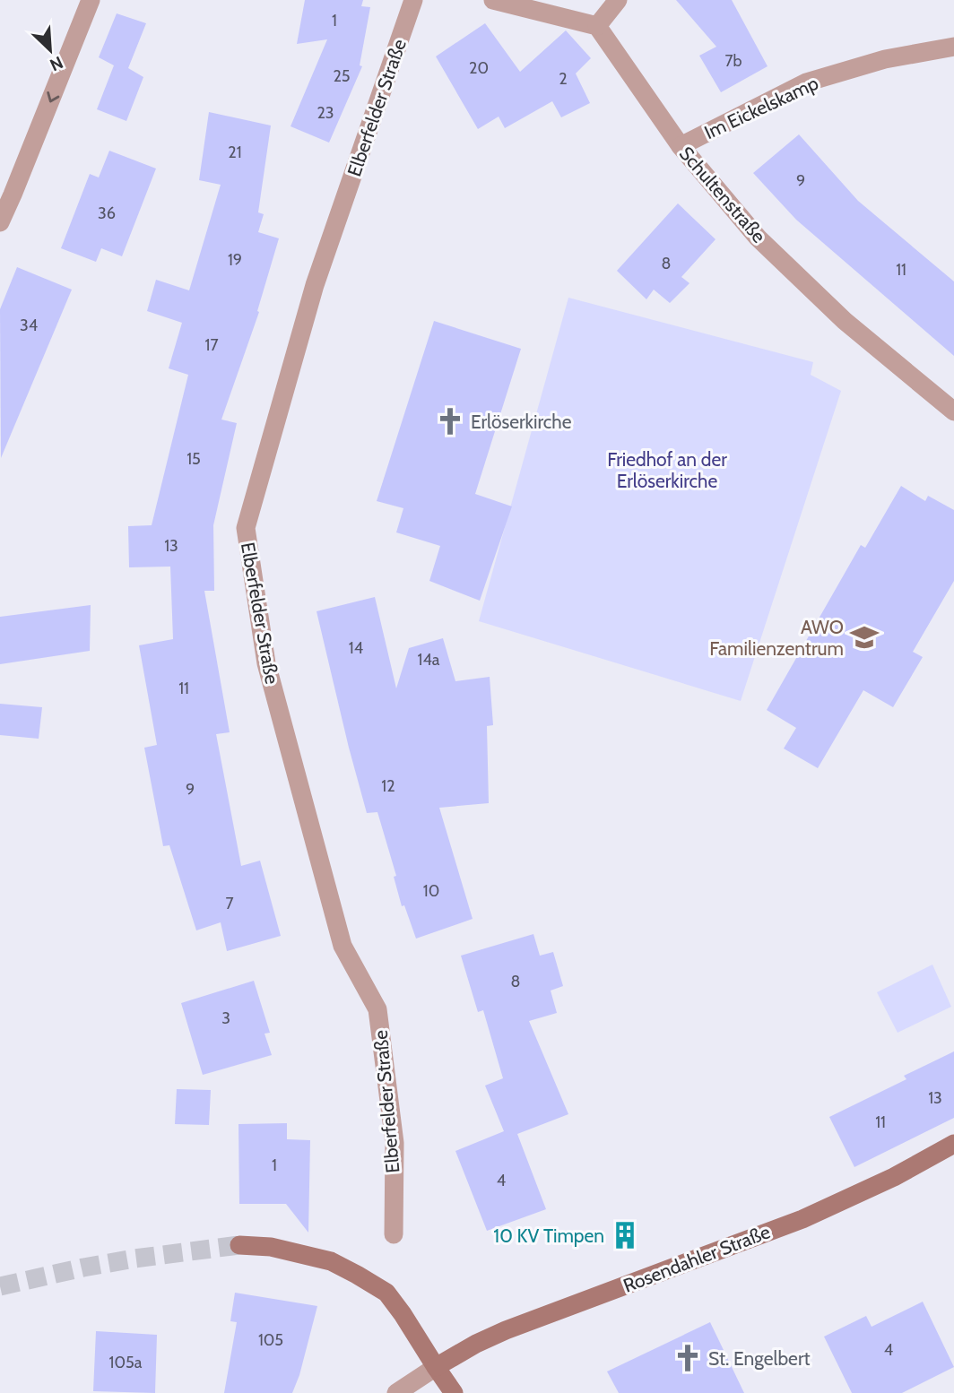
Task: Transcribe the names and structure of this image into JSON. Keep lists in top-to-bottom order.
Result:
{
  "streets": {
    "main road": ["Rosendahler Straße"],
    "street": ["Elberfelder Straße", "Im Eickelskamp", "Schultenstraße"]
  },
  "crossings": [
    ["Im Eickelskamp", "Schultenstraße"]
  ],
  "parks": ["Friedhof an der Erlöserkirche"],
  "places": {
    "church": ["Erlöserkirche", "St. Engelbert"],
    "school or university": ["AWO Familienzentrum"],
    "building": ["10 KV Timpen"]
  },
  "house_numbers": [
    "1",
    "7b",
    "20",
    "25",
    "2",
    "23",
    "21",
    "9",
    "36",
    "19",
    "8",
    "11",
    "34",
    "17",
    "15",
    "13",
    "14",
    "14a",
    "11",
    "12",
    "9",
    "10",
    "7",
    "8",
    "3",
    "13",
    "11",
    "1",
    "4",
    "105",
    "4",
    "105a"
  ],
  "north": "bottom right"
}
